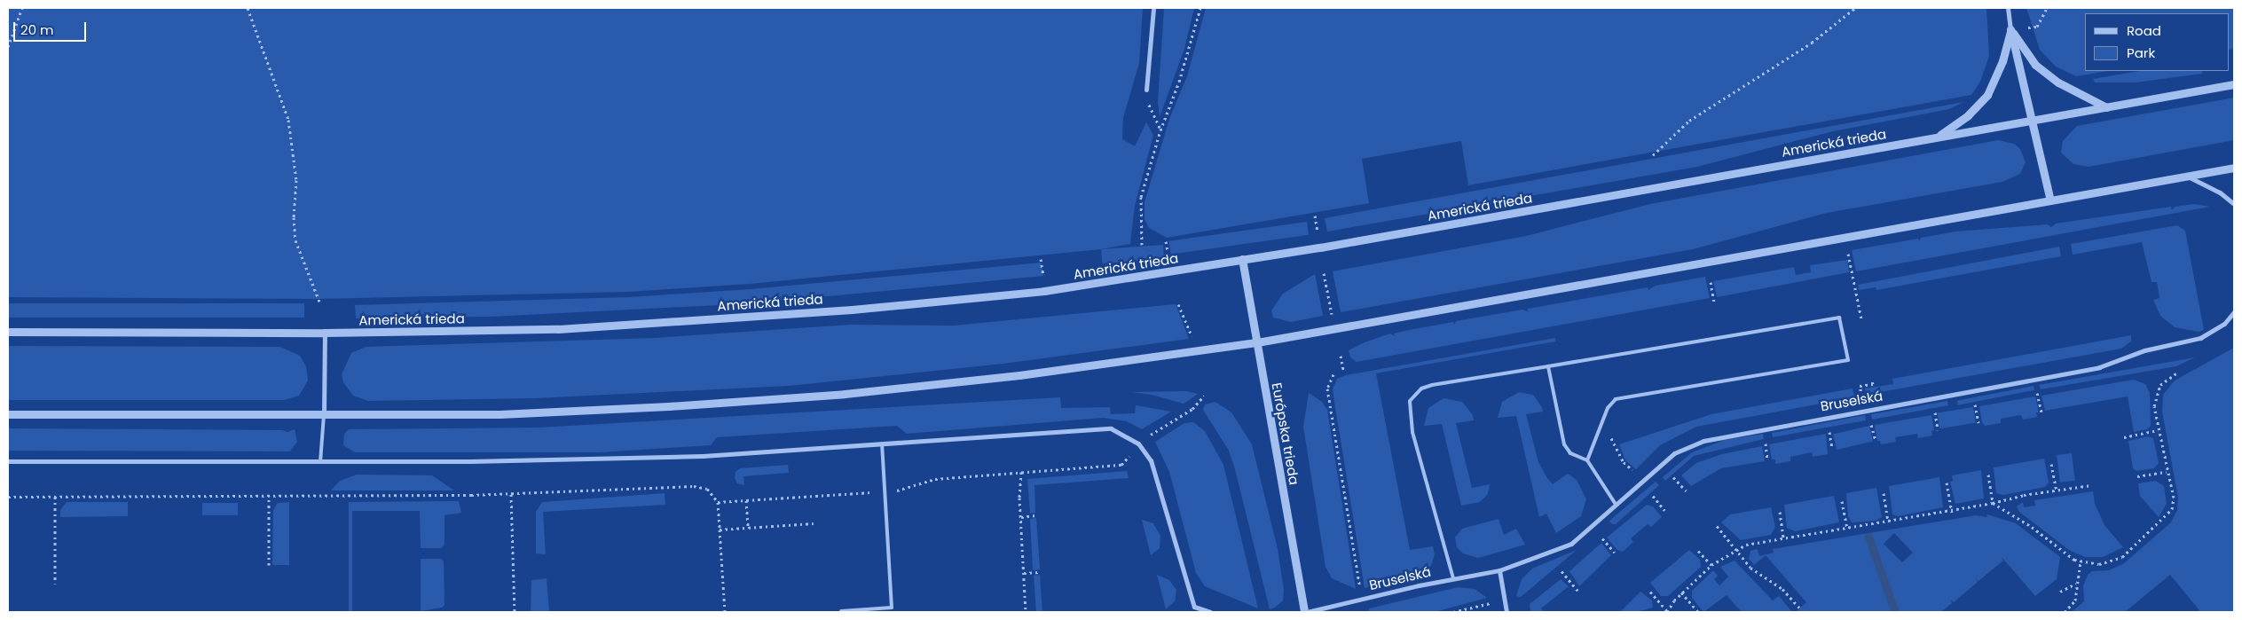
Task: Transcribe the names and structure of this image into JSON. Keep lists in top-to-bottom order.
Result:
{
  "streets": {
    "street": ["Americká trieda", "Bruselská", "Európska trieda"]
  },
  "crossings": [
    ["Americká trieda", "Európska trieda"],
    ["Bruselská", "Európska trieda"]
  ],
  "legend": ["Road", "Park"],
  "scale_bar": "20 m"
}
